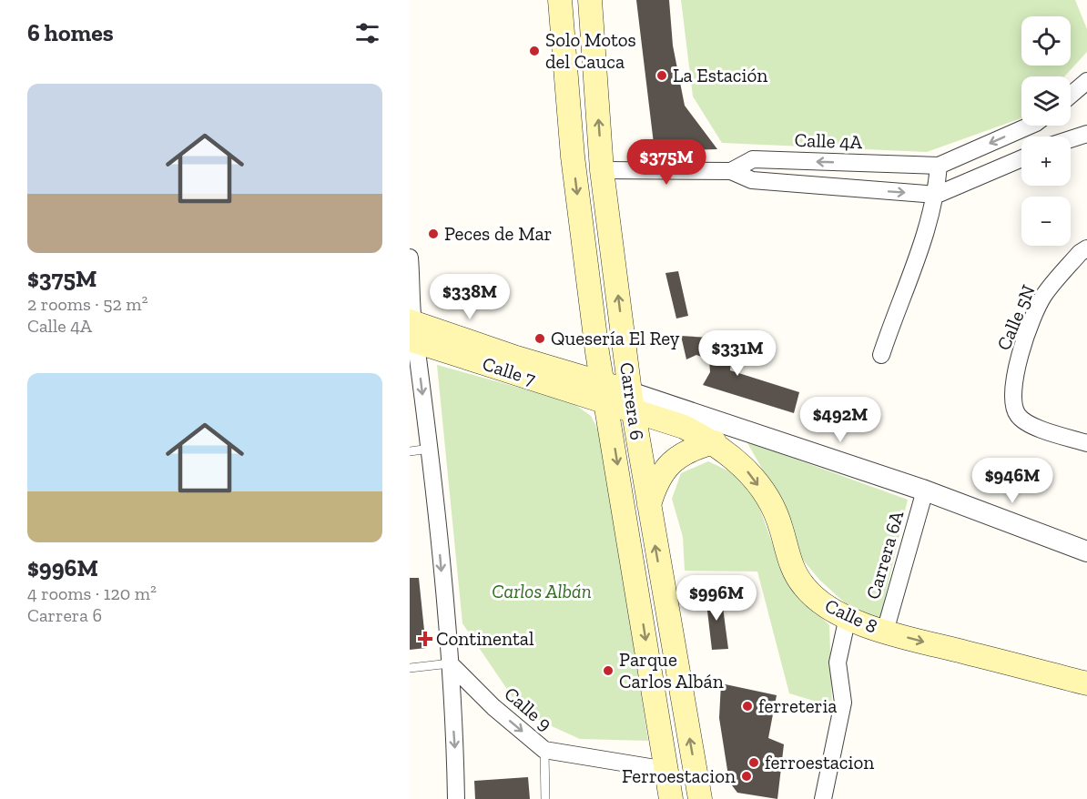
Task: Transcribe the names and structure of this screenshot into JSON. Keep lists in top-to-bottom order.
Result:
{
  "streets": {
    "main road": ["Calle 7", "Carrera 6", "Calle 8"],
    "street": [
      "Calle 4A",
      "Calle 5N",
      "Carrera 6A",
      "Calle 9"
    ]
  },
  "crossings": [
    ["Calle 4A", "Carrera 6"],
    ["Calle 7", "Carrera 6"],
    ["Calle 7", "Calle 8"],
    ["Carrera 6", "Calle 8"],
    ["Carrera 6", "Calle 9"],
    ["Carrera 6A", "Calle 8"]
  ],
  "one_way": ["Calle 8", "Calle 9"],
  "parks": ["Carlos Albán"],
  "places": {
    "other": [
      "Solo Motos del Cauca",
      "La Estación",
      "Peces de Mar",
      "Quesería El Rey",
      "Parque Carlos Albán",
      "ferreteria",
      "ferroestacion",
      "Ferroestacion"
    ],
    "health": ["Continental"]
  },
  "page": {
    "heading": "6 homes",
    "map_buttons": ["+", "−"],
    "list": [
      {
        "name": "$375M",
        "note": "2 rooms · 52 m² · Calle 4A"
      },
      {
        "name": "$996M",
        "note": "4 rooms · 120 m² · Carrera 6"
      }
    ],
    "price": [
      "$375M",
      "$338M",
      "$331M",
      "$492M",
      "$946M",
      "$996M"
    ]
  }
}
